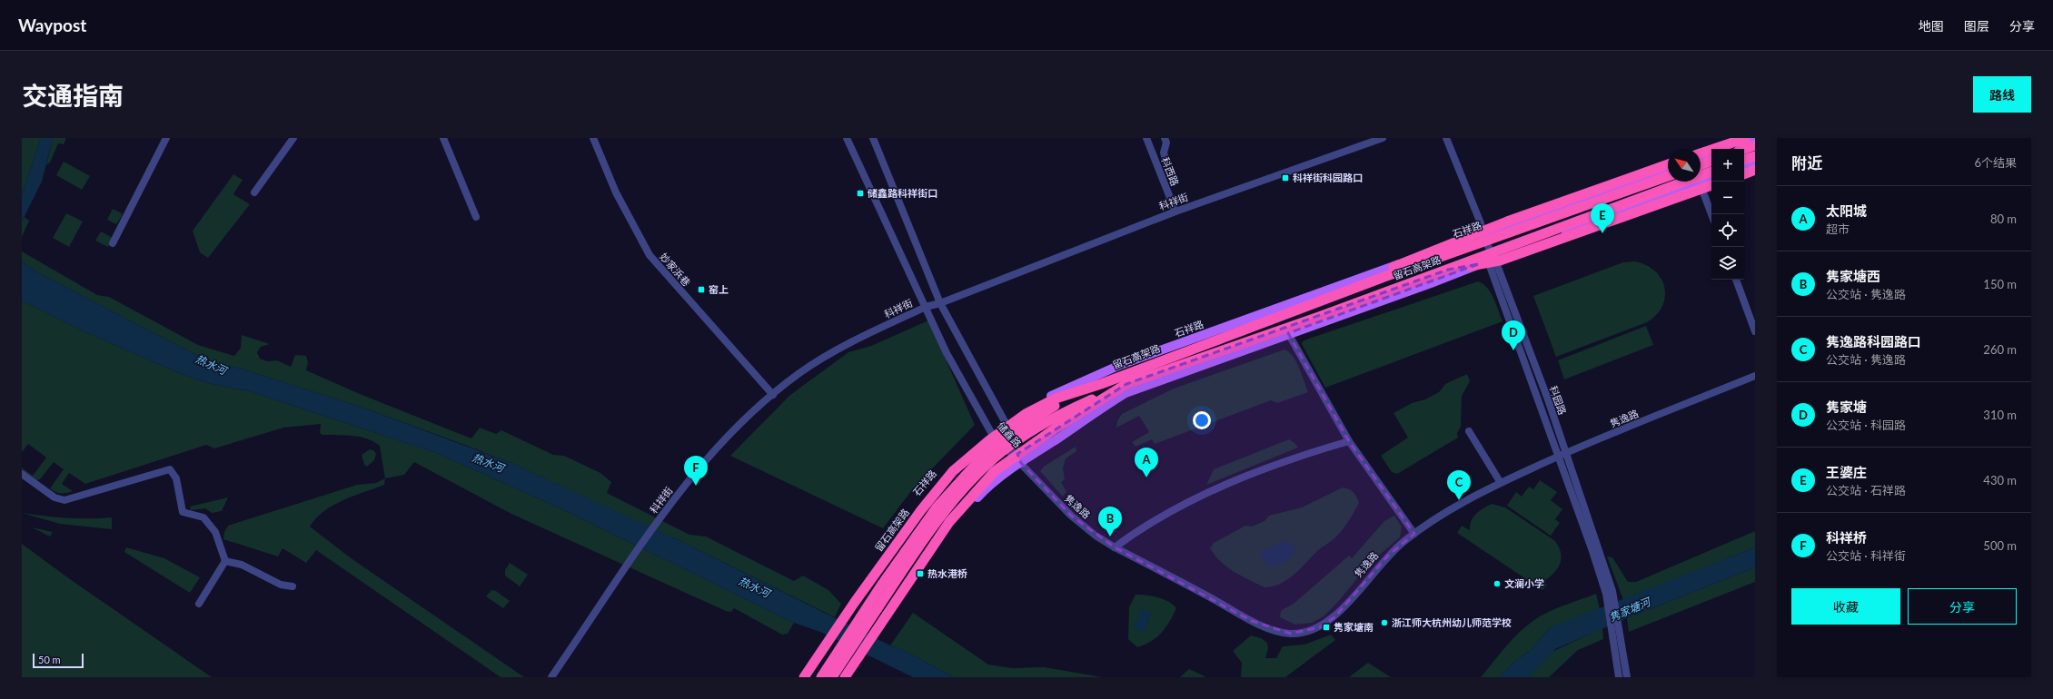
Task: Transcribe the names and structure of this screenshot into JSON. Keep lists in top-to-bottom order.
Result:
{
  "streets": {
    "highway": ["留石高架路"],
    "main road": ["石祥路"],
    "street": [
      "科西路",
      "科祥街",
      "妙家浜巷",
      "科园路",
      "隽逸路",
      "储鑫路"
    ]
  },
  "crossings": [
    ["科西路", "科祥街"],
    ["科祥街", "妙家浜巷"],
    ["科祥街", "储鑫路"],
    ["石祥路", "科园路"],
    ["石祥路", "储鑫路"],
    ["科园路", "隽逸路"],
    ["隽逸路", "储鑫路"]
  ],
  "water": ["热水河", "隽家塘河"],
  "places": {
    "transit": [
      "科祥街科园路口",
      "储鑫路科祥街口",
      "窑上",
      "热水港桥",
      "隽家塘南"
    ],
    "other": ["文澜小学", "浙江师大杭州幼儿师范学校"]
  },
  "scale_bar": "50 m",
  "north": "top left",
  "page": {
    "header": "Waypost",
    "nav": ["地图", "图层", "分享"],
    "title": "交通指南",
    "buttons": [
      "路线",
      ["收藏", "分享"]
    ],
    "heading": ["附近", "6个结果"],
    "map_buttons": ["+", "−"],
    "list": [
      {
        "mark": "A",
        "name": "太阳城",
        "note": "超市",
        "value": "80 m"
      },
      {
        "mark": "B",
        "name": "隽家塘西",
        "note": "公交站 · 隽逸路",
        "value": "150 m"
      },
      {
        "mark": "C",
        "name": "隽逸路科园路口",
        "note": "公交站 · 隽逸路",
        "value": "260 m"
      },
      {
        "mark": "D",
        "name": "隽家塘",
        "note": "公交站 · 科园路",
        "value": "310 m"
      },
      {
        "mark": "E",
        "name": "王婆庄",
        "note": "公交站 · 石祥路",
        "value": "430 m"
      },
      {
        "mark": "F",
        "name": "科祥桥",
        "note": "公交站 · 科祥街",
        "value": "500 m"
      }
    ],
    "pins": [
      "E",
      "D",
      "A",
      "F",
      "C",
      "B"
    ],
    "scale": "50 m"
  }
}
